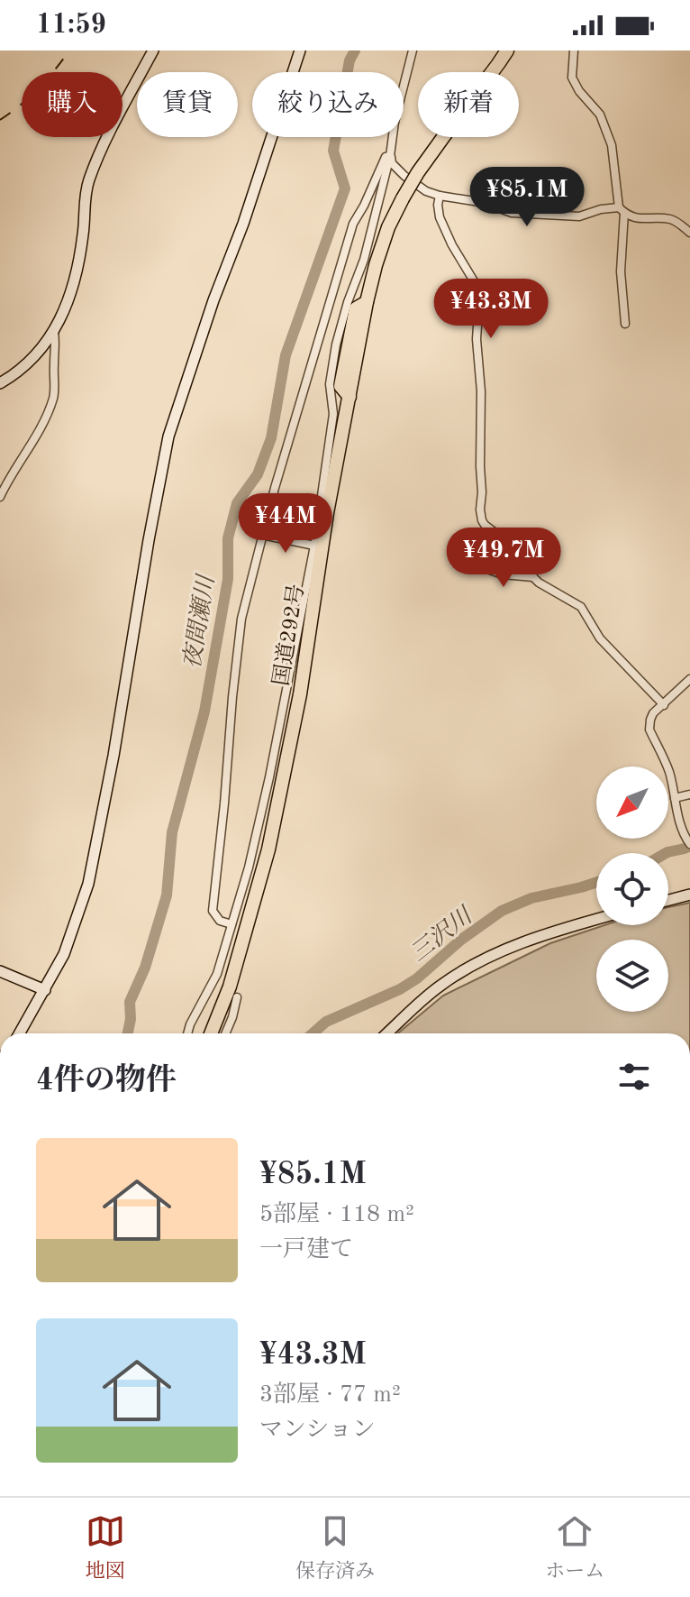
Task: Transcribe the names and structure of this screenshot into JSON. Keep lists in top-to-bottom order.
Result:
{
  "streets": {
    "highway": ["国道292号"]
  },
  "water": ["夜間瀬川", "三沢川"],
  "north": "bottom left",
  "page": {
    "status": "11:59",
    "chip": [
      "購入",
      "賃貸",
      "絞り込み",
      "新着"
    ],
    "price": [
      "¥85.1M",
      "¥43.3M",
      "¥44M",
      "¥49.7M"
    ],
    "heading": "4件の物件",
    "list": [
      {
        "name": "¥85.1M",
        "note": "5部屋 · 118 m² · 一戸建て"
      },
      {
        "name": "¥43.3M",
        "note": "3部屋 · 77 m² · マンション"
      }
    ],
    "tabs": ["地図", "保存済み", "ホーム"]
  }
}
